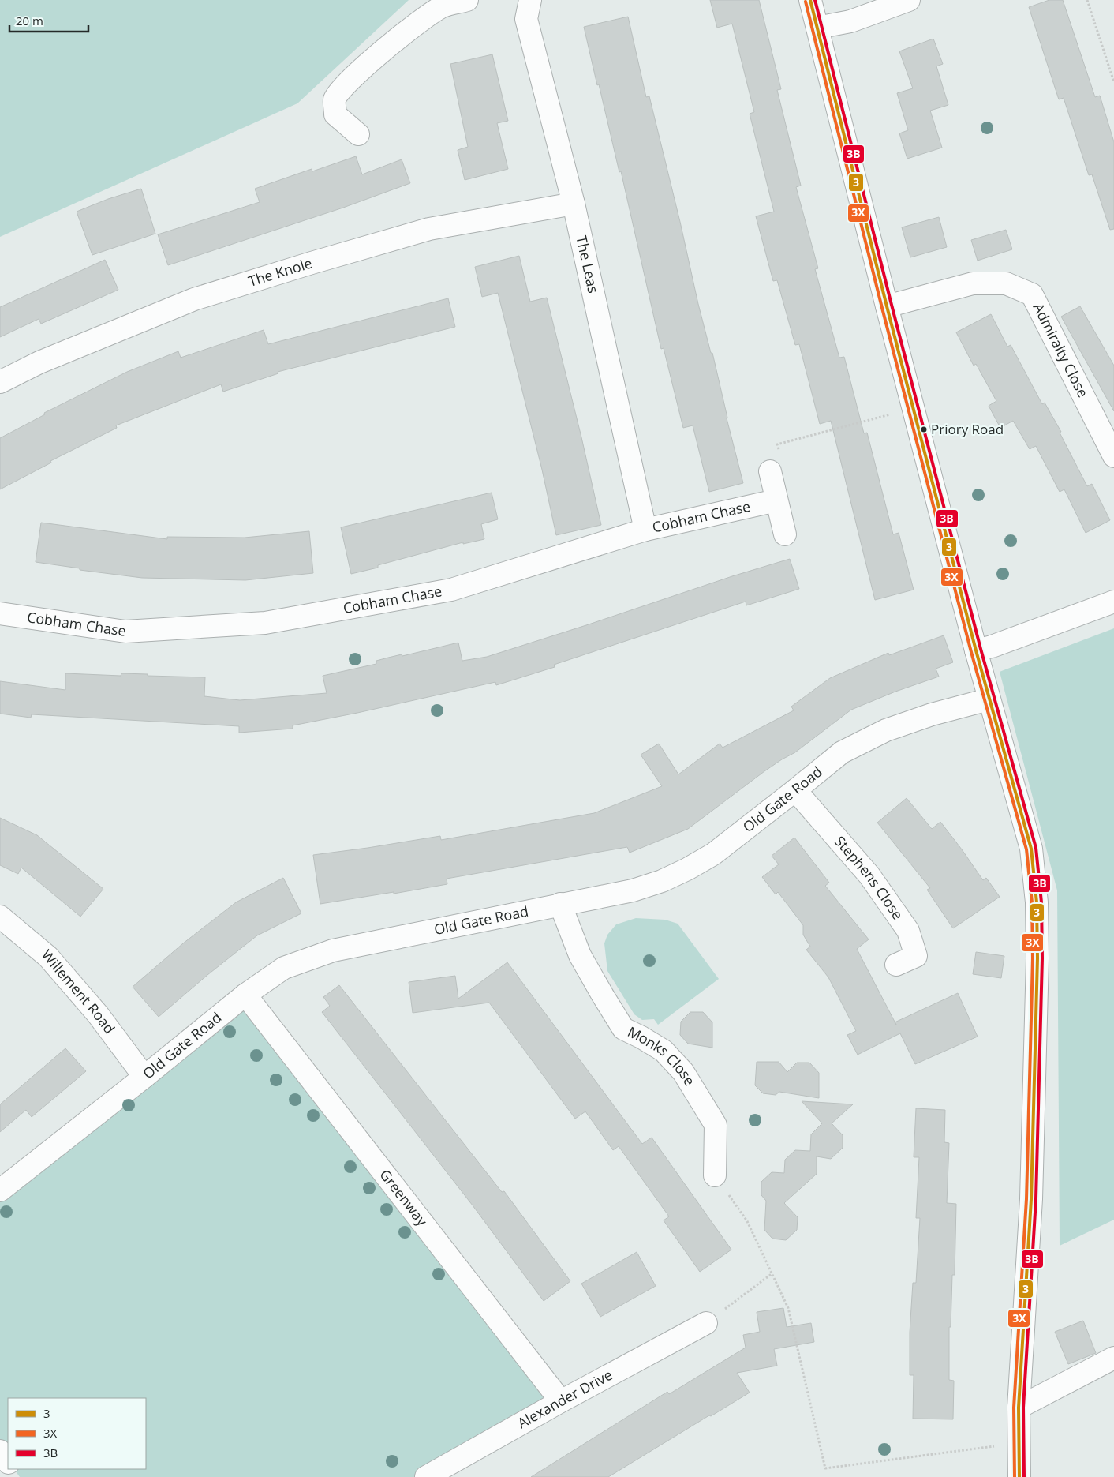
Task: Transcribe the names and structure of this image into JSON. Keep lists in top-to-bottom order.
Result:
{
  "streets": {
    "street": [
      "The Leas",
      "The Knole",
      "Admiralty Close",
      "Cobham Chase",
      "Old Gate Road",
      "Stephens Close",
      "Willement Road",
      "Monks Close",
      "Greenway",
      "Alexander Drive"
    ]
  },
  "crossings": [
    ["The Leas", "The Knole"],
    ["The Leas", "Cobham Chase"],
    ["Old Gate Road", "Stephens Close"],
    ["Old Gate Road", "Willement Road"],
    ["Old Gate Road", "Monks Close"],
    ["Old Gate Road", "Greenway"],
    ["Greenway", "Alexander Drive"]
  ],
  "places": ["Priory Road"],
  "lines": ["transit line 3", "transit line 3B", "transit line 3X"],
  "legend": ["3", "3X", "3B"],
  "scale_bar": "20 m"
}
